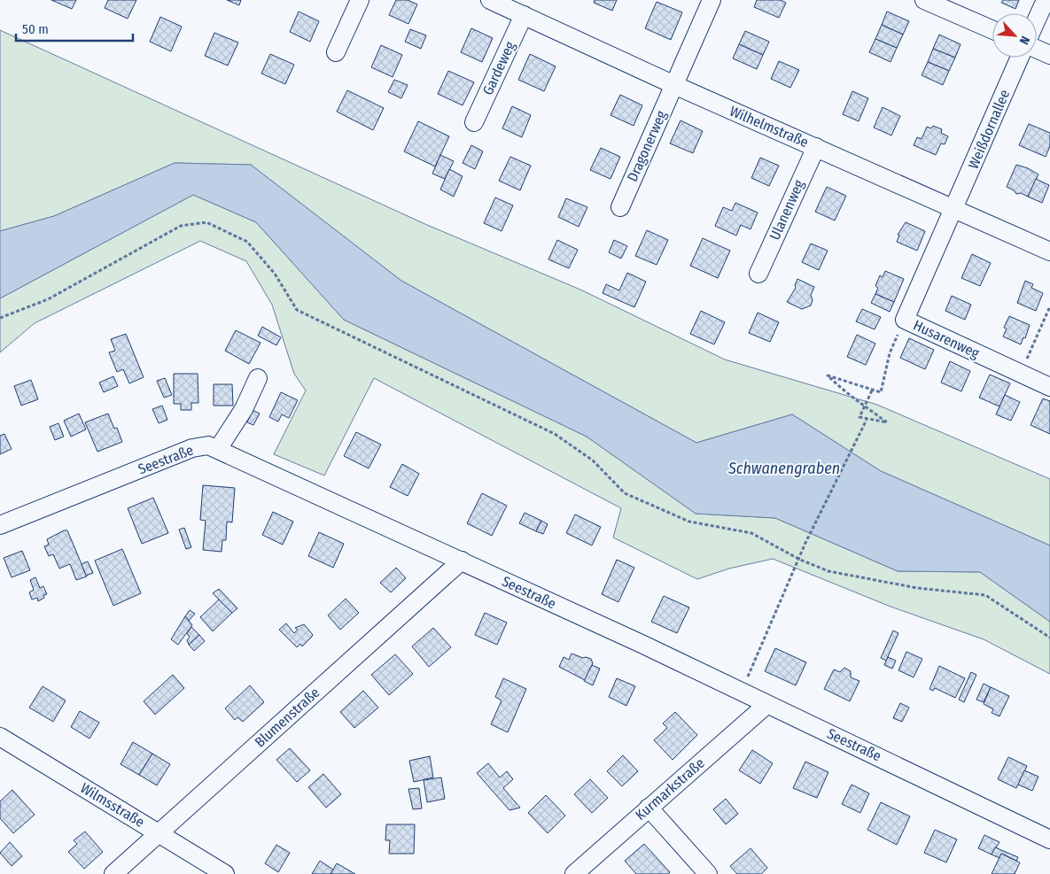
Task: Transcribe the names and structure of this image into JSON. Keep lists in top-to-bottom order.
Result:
{
  "streets": {
    "street": [
      "Gardeweg",
      "Wilhelmstraße",
      "Weißdornallee",
      "Dragonerweg",
      "Ulanenweg",
      "Husarenweg",
      "Seestraße",
      "Blumenstraße",
      "Kurmarkstraße",
      "Wilmsstraße"
    ]
  },
  "crossings": [
    ["Gardeweg", "Wilhelmstraße"],
    ["Wilhelmstraße", "Weißdornallee"],
    ["Wilhelmstraße", "Dragonerweg"],
    ["Wilhelmstraße", "Ulanenweg"],
    ["Wilhelmstraße", "Husarenweg"],
    ["Weißdornallee", "Husarenweg"],
    ["Seestraße", "Blumenstraße"],
    ["Seestraße", "Kurmarkstraße"],
    ["Blumenstraße", "Wilmsstraße"]
  ],
  "water": ["Schwanengraben"],
  "scale_bar": "50 m",
  "north": "bottom right"
}
